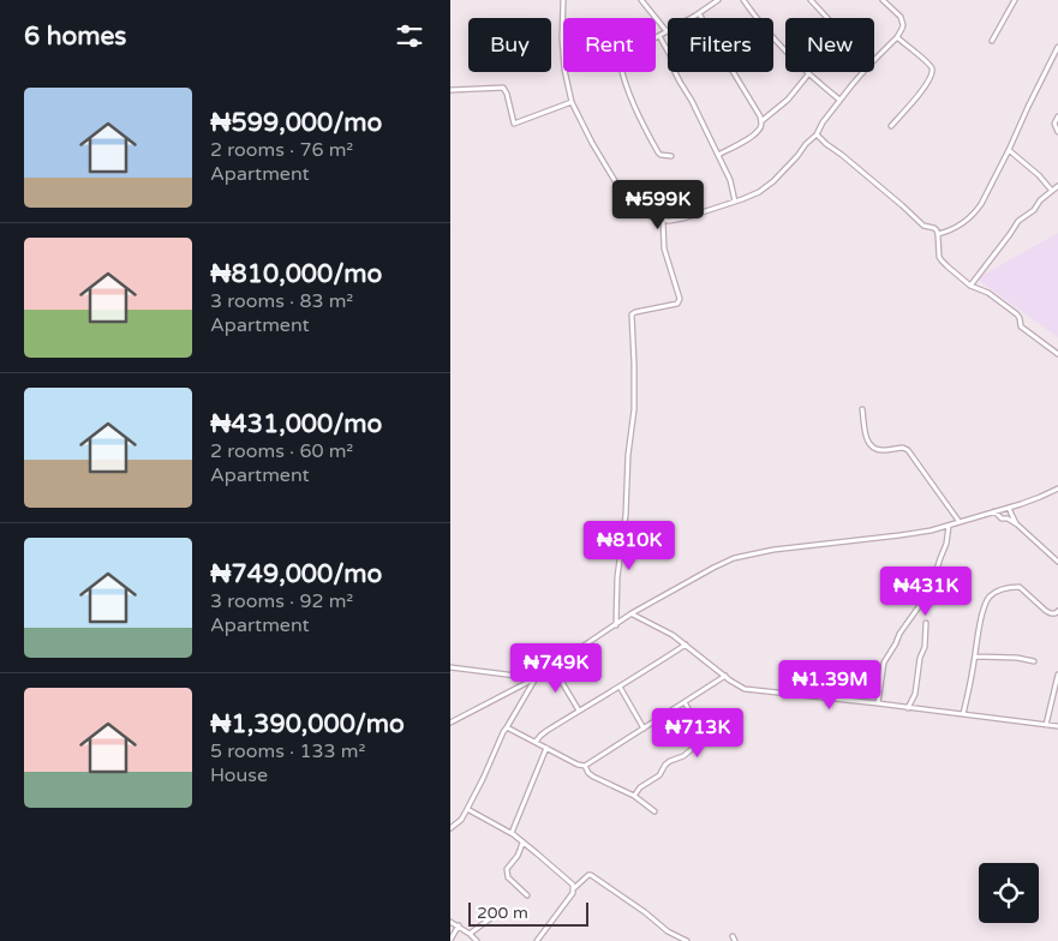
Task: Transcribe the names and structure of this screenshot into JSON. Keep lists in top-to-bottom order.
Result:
{
  "scale_bar": "200 m",
  "page": {
    "heading": "6 homes",
    "chip": [
      "Buy",
      "Rent",
      "Filters",
      "New"
    ],
    "list": [
      {
        "name": "₦599,000/mo",
        "note": "2 rooms · 76 m² · Apartment"
      },
      {
        "name": "₦810,000/mo",
        "note": "3 rooms · 83 m² · Apartment"
      },
      {
        "name": "₦431,000/mo",
        "note": "2 rooms · 60 m² · Apartment"
      },
      {
        "name": "₦749,000/mo",
        "note": "3 rooms · 92 m² · Apartment"
      },
      {
        "name": "₦1,390,000/mo",
        "note": "5 rooms · 133 m² · House"
      }
    ],
    "price": [
      "₦599K",
      "₦810K",
      "₦431K",
      "₦749K",
      "₦1.39M",
      "₦713K"
    ],
    "scale": "200 m"
  }
}
